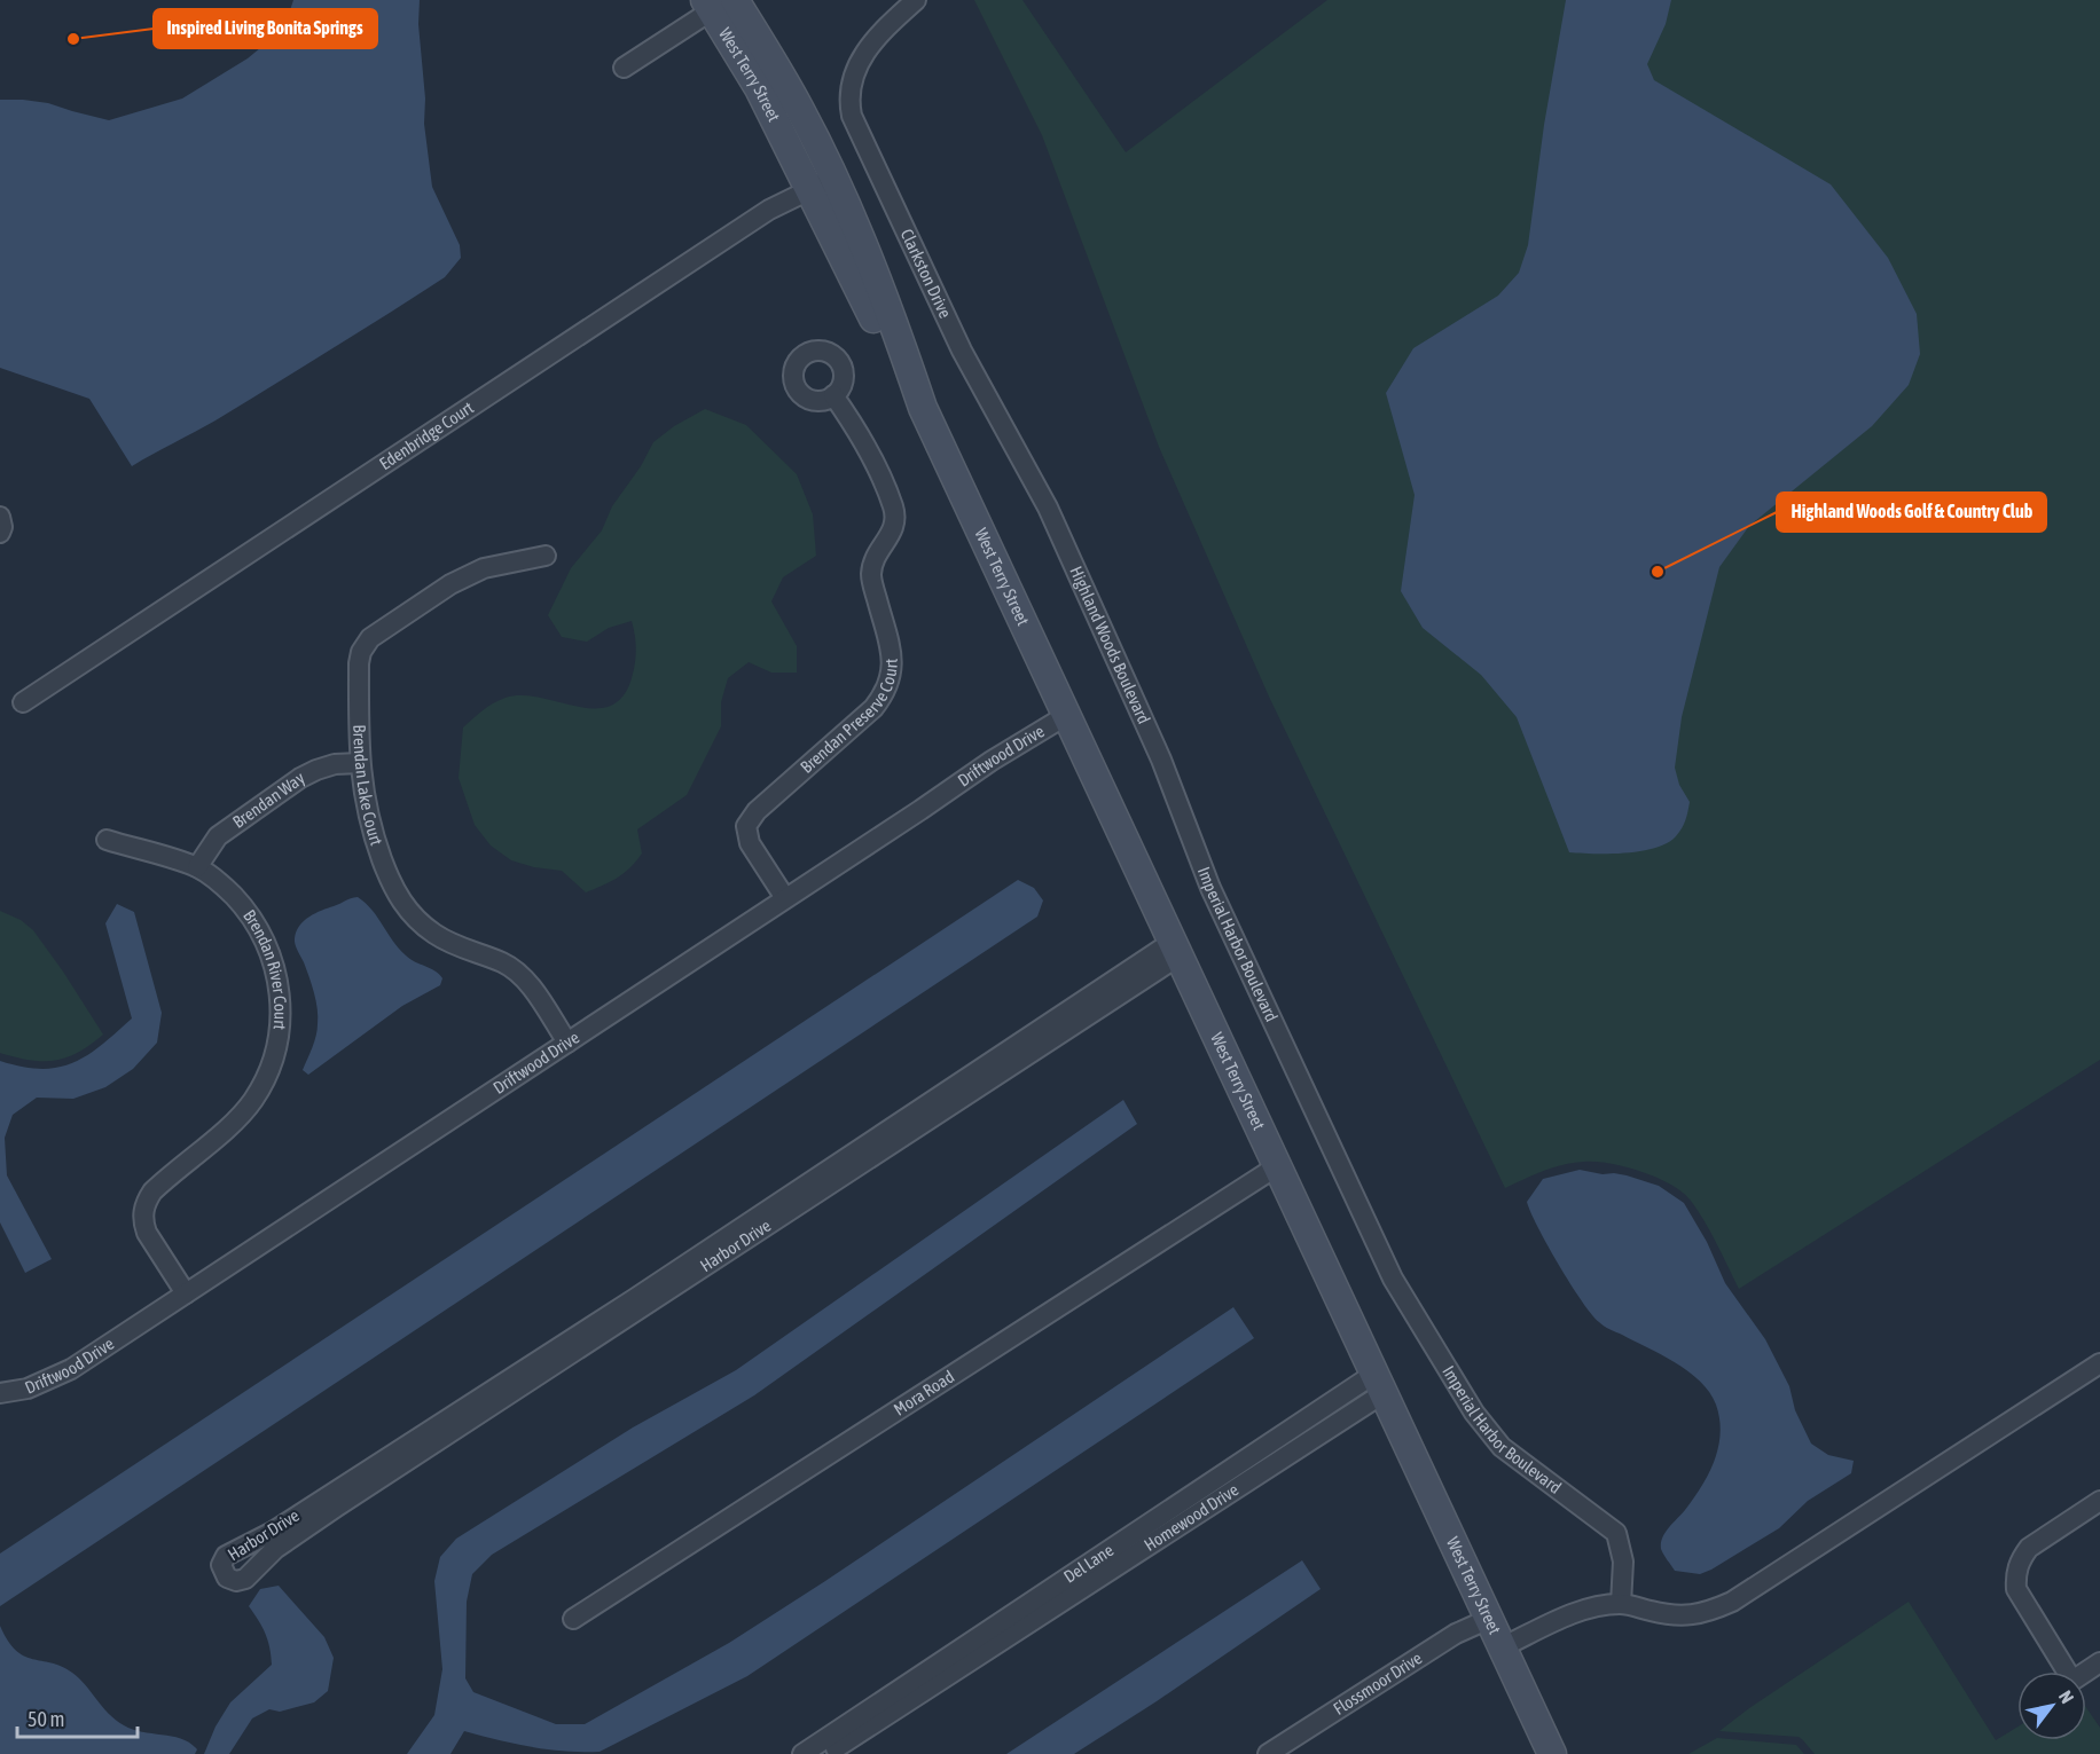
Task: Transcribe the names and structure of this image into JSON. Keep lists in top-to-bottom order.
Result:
{
  "streets": {
    "street": [
      "West Terry Street",
      "Clarkston Drive",
      "Edenbridge Court",
      "Highland Woods Boulevard",
      "Brendan Preserve Court",
      "Driftwood Drive",
      "Brendan Lake Court",
      "Brendan Way",
      "Imperial Harbor Boulevard",
      "Brendan River Court",
      "Harbor Drive",
      "Mora Road",
      "Homewood Drive",
      "Del Lane",
      "Flossmoor Drive"
    ]
  },
  "crossings": [
    ["West Terry Street", "Edenbridge Court"],
    ["West Terry Street", "Driftwood Drive"],
    ["West Terry Street", "Harbor Drive"],
    ["West Terry Street", "Mora Road"],
    ["West Terry Street", "Homewood Drive"],
    ["West Terry Street", "Del Lane"],
    ["West Terry Street", "Flossmoor Drive"],
    ["Clarkston Drive", "Highland Woods Boulevard"],
    ["Highland Woods Boulevard", "Imperial Harbor Boulevard"],
    ["Brendan Preserve Court", "Driftwood Drive"],
    ["Driftwood Drive", "Brendan Lake Court"],
    ["Driftwood Drive", "Brendan River Court"],
    ["Brendan Lake Court", "Brendan Way"],
    ["Brendan Way", "Brendan River Court"],
    ["Homewood Drive", "Del Lane"]
  ],
  "places": ["Inspired Living Bonita Springs", "Highland Woods Golf & Country Club"],
  "scale_bar": "50 m",
  "north": "top right"
}
